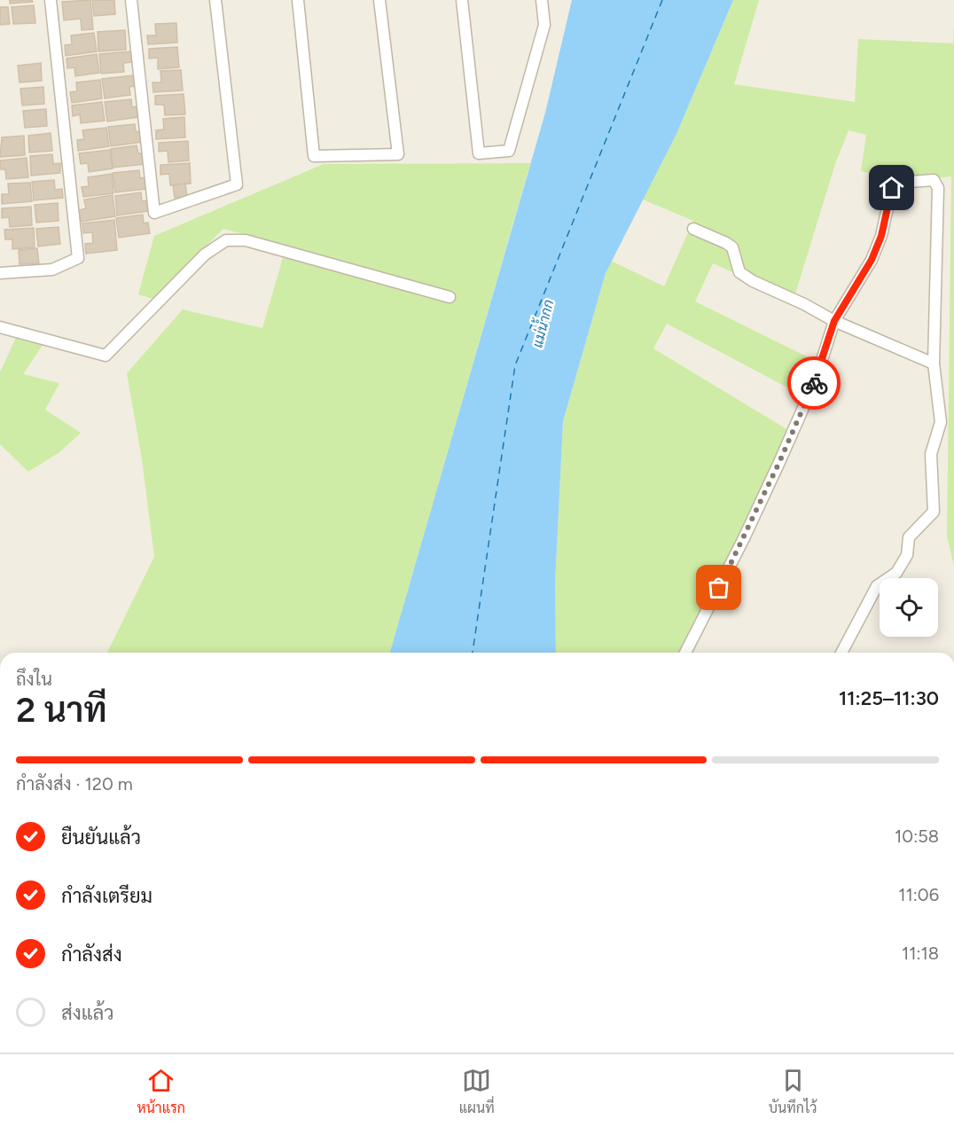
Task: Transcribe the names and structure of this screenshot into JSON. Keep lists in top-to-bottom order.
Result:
{
  "water": ["แม่น้ำกก"],
  "page": {
    "heading": ["2 นาที", "ถึงใน", "11:25–11:30"],
    "bar": "กำลังส่ง · 120 m",
    "list": [
      ["ยืนยันแล้ว", "10:58"],
      ["กำลังเตรียม", "11:06"],
      ["กำลังส่ง", "11:18"],
      "ส่งแล้ว"
    ],
    "tabs": ["หน้าแรก", "แผนที่", "บันทึกไว้"]
  }
}
